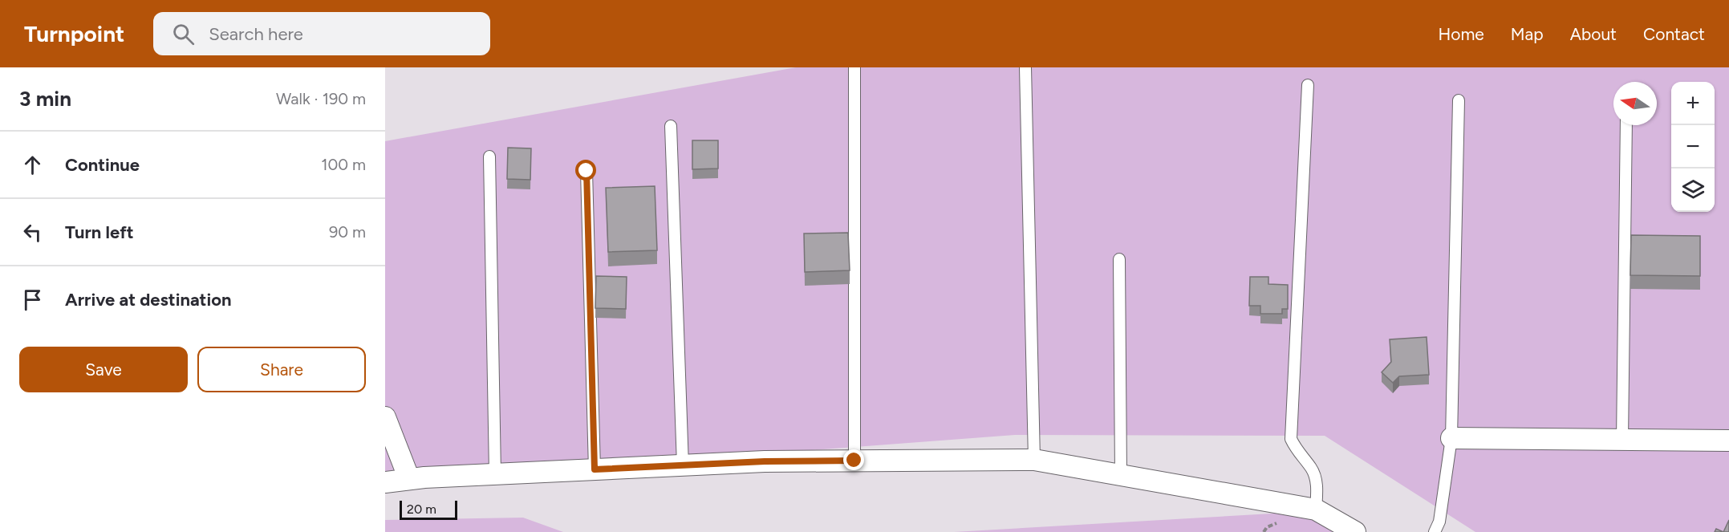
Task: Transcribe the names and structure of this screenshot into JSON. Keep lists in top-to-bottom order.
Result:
{
  "scale_bar": "20 m",
  "north": "left",
  "page": {
    "header": "Turnpoint",
    "search": "Search here",
    "nav": [
      "Home",
      "Map",
      "About",
      "Contact"
    ],
    "heading": ["3 min", "Walk · 190 m"],
    "map_buttons": ["+", "−"],
    "list": [
      ["Continue", "100 m"],
      ["Turn left", "90 m"],
      "Arrive at destination"
    ],
    "buttons": ["Save", "Share"],
    "scale": "20 m"
  }
}
